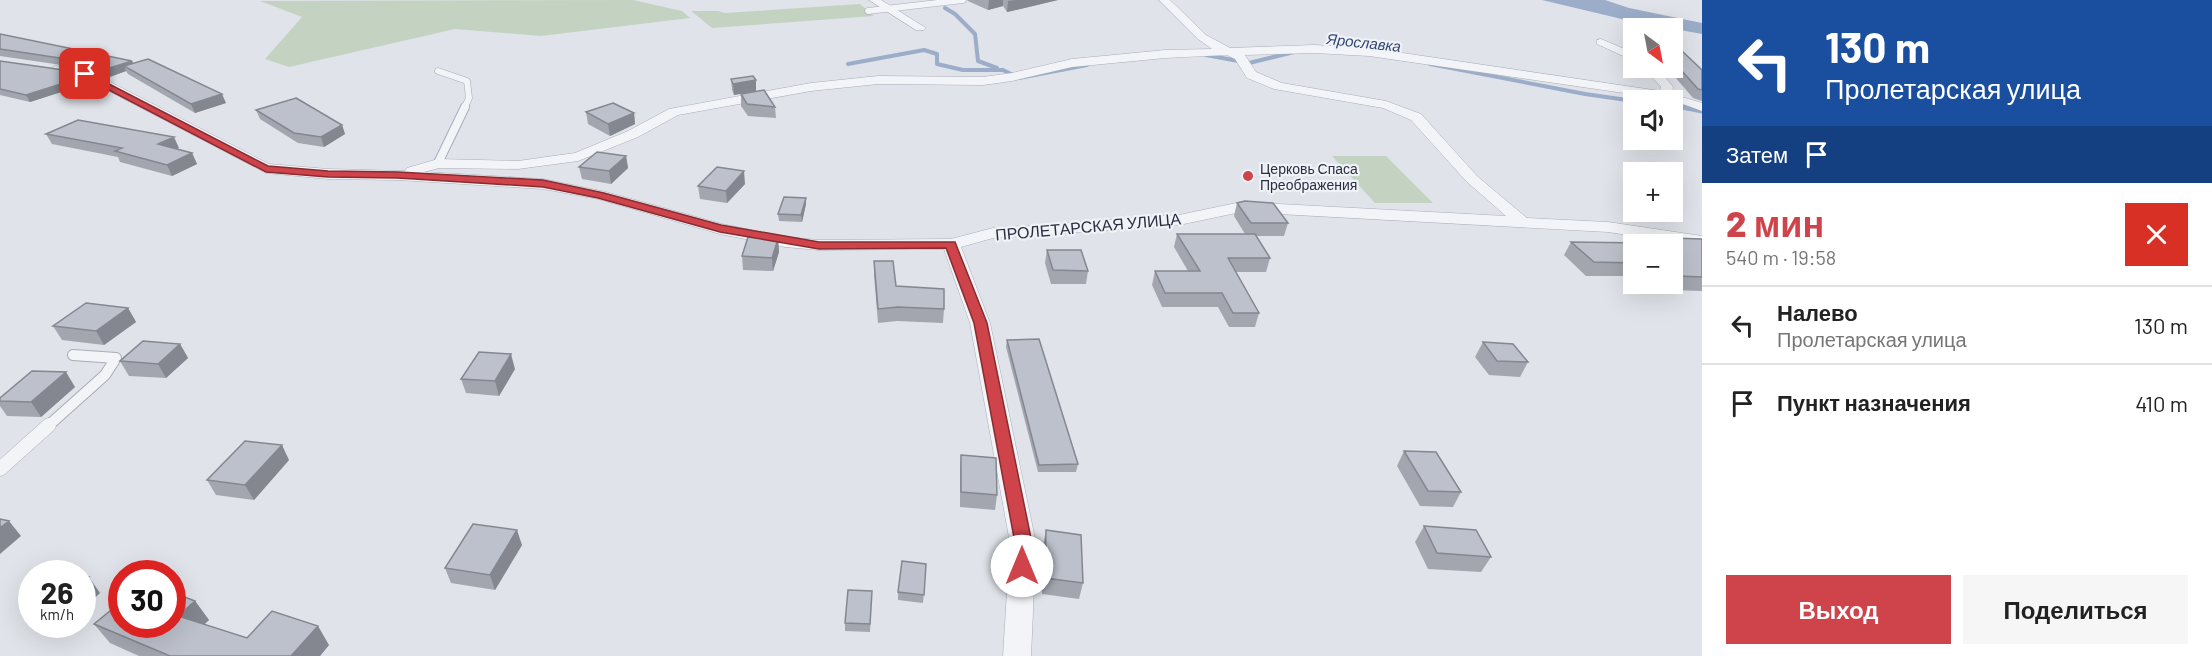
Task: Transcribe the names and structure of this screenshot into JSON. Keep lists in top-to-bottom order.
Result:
{
  "streets": {
    "street": ["ПРОЛЕТАРСКАЯ УЛИЦА"]
  },
  "water": ["Ярославка"],
  "places": ["Церковь Спаса Преображения"],
  "north": "bottom right",
  "page": {
    "turn": ["130 m", "Пролетарская улица"],
    "map_buttons": ["+", "−"],
    "then": "Затем",
    "heading": ["2 мин", "540 m · 19:58"],
    "list": [
      {
        "name": "Налево",
        "note": "Пролетарская улица",
        "value": "130 m"
      },
      {
        "name": "Пункт назначения",
        "value": "410 m"
      }
    ],
    "speed": "26 km/h",
    "limit": "30",
    "buttons": ["Выход", "Поделиться"]
  }
}
